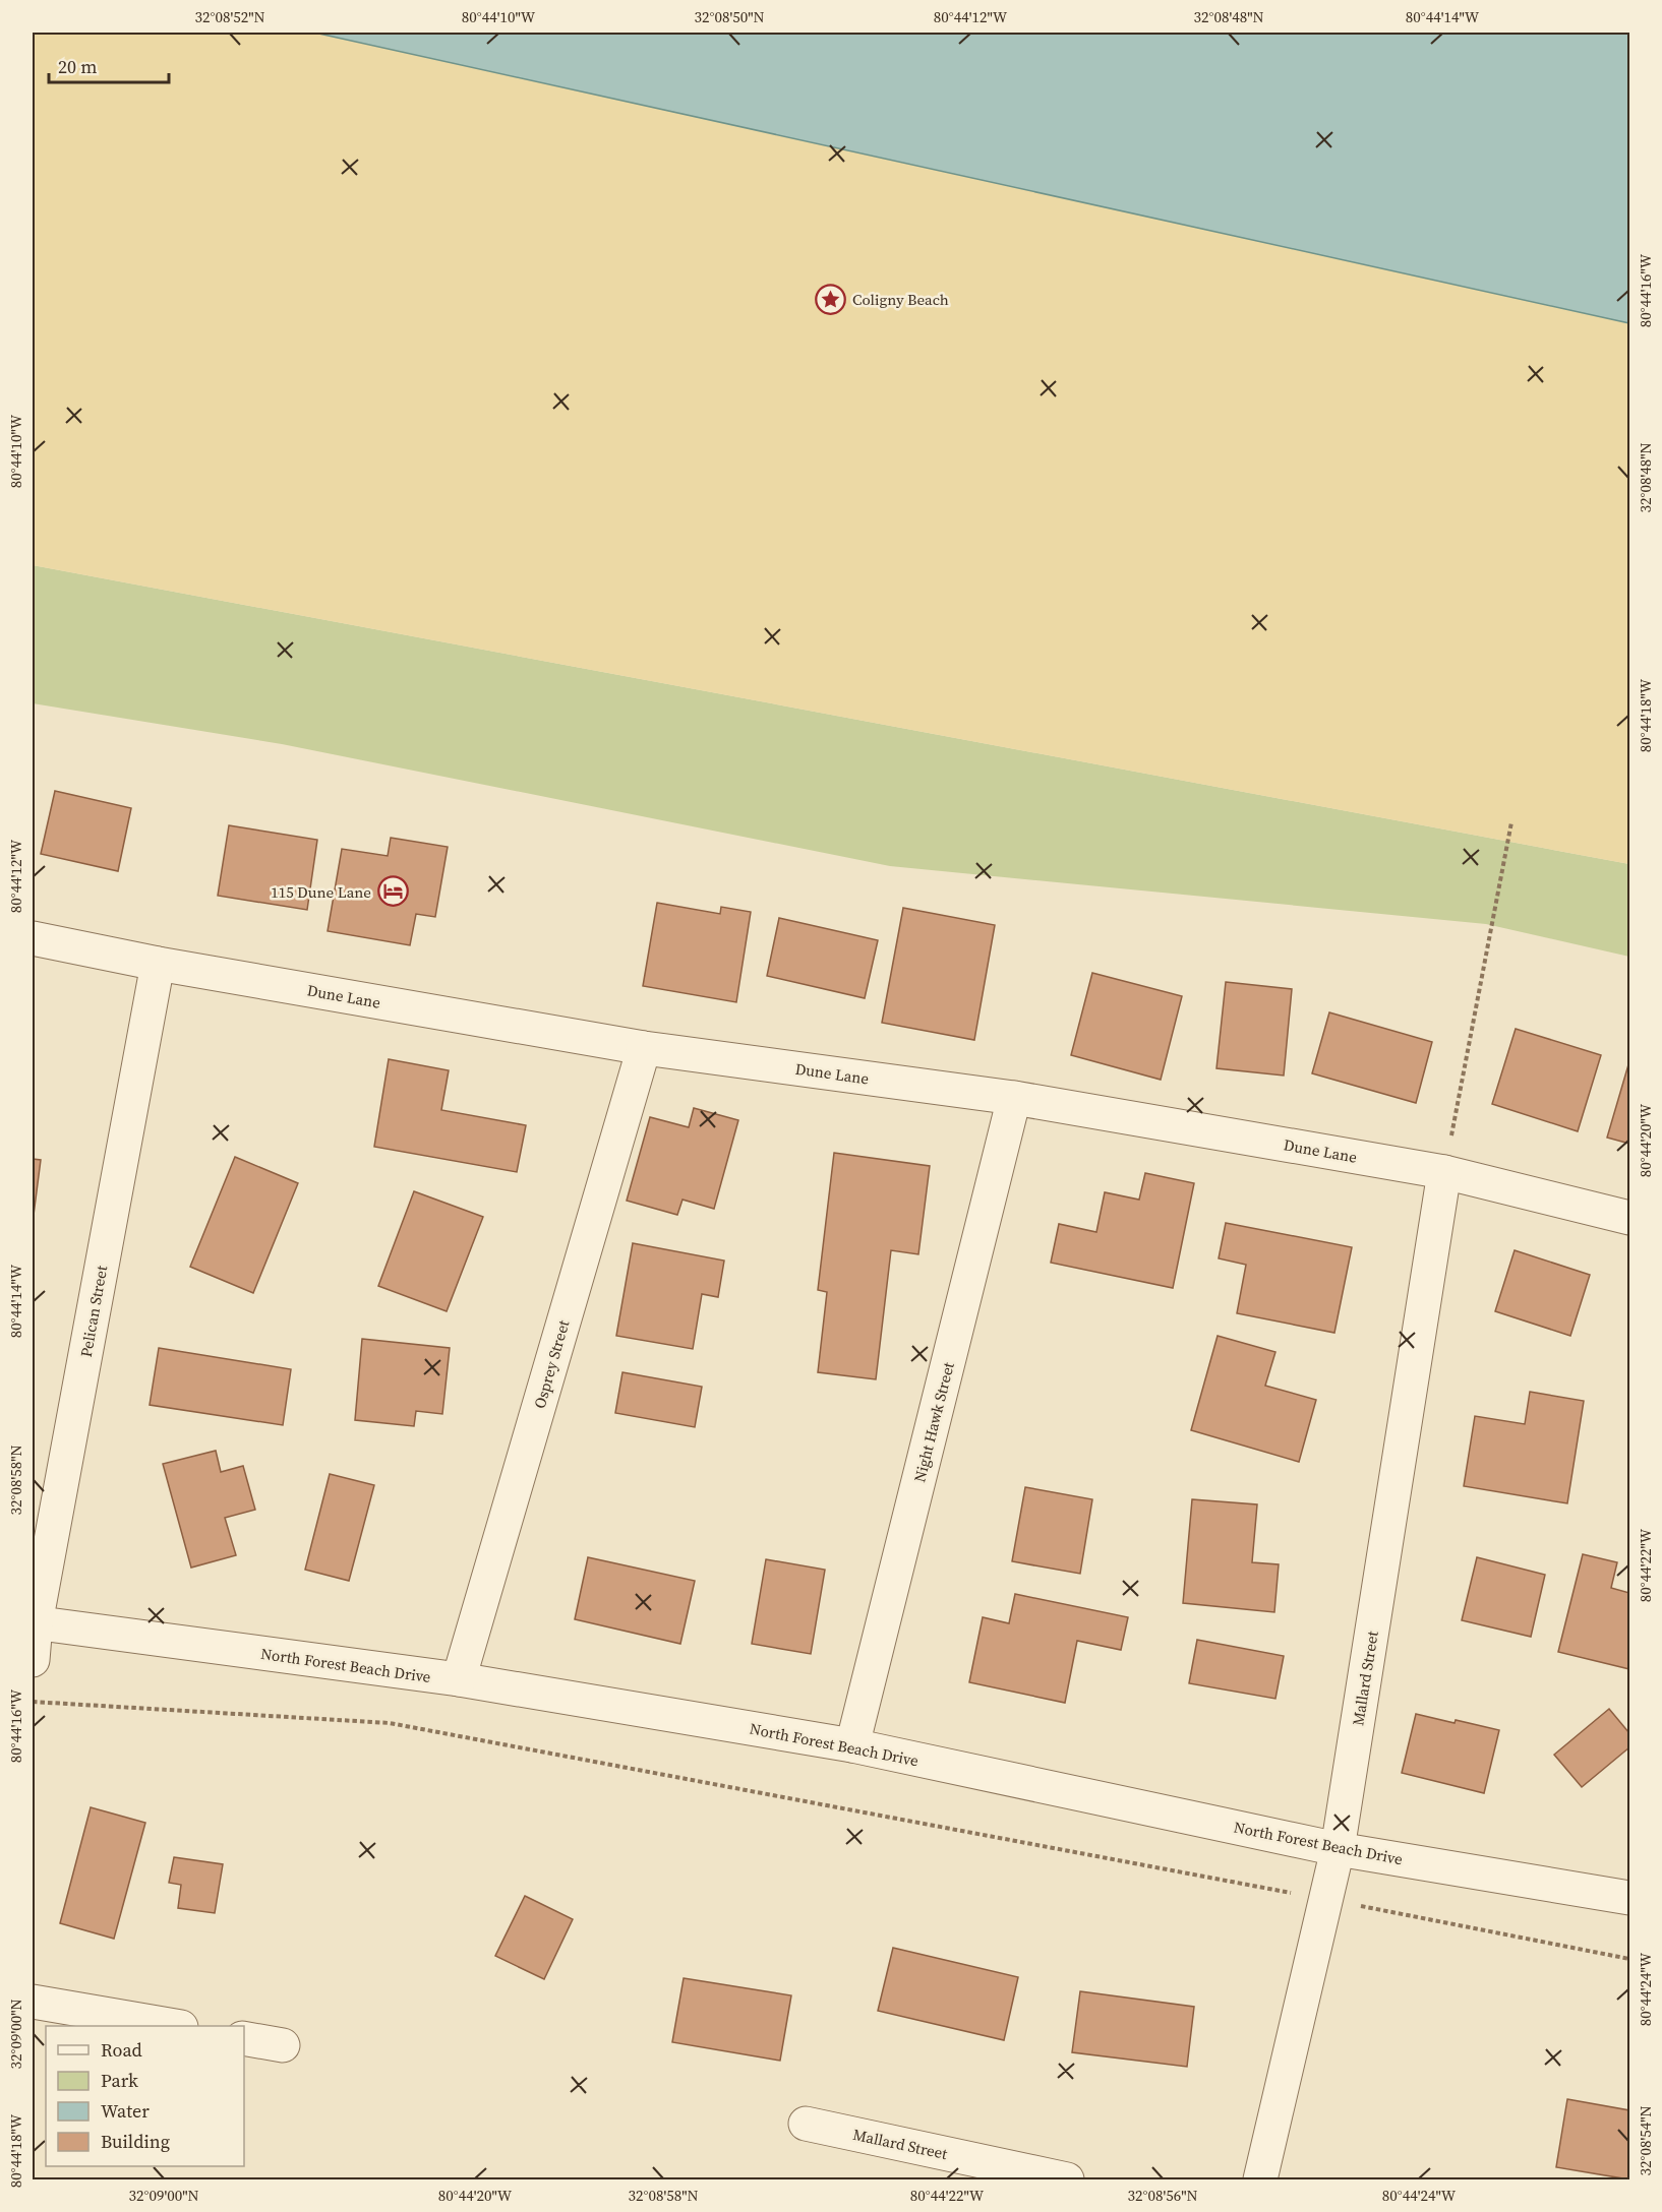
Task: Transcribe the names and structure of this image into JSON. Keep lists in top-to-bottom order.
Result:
{
  "streets": {
    "street": [
      "Dune Lane",
      "Pelican Street",
      "Osprey Street",
      "Night Hawk Street",
      "North Forest Beach Drive",
      "Mallard Street"
    ]
  },
  "crossings": [
    ["Dune Lane", "Pelican Street"],
    ["Dune Lane", "Osprey Street"],
    ["Dune Lane", "Night Hawk Street"],
    ["Dune Lane", "Mallard Street"],
    ["Pelican Street", "North Forest Beach Drive"],
    ["Osprey Street", "North Forest Beach Drive"],
    ["Night Hawk Street", "North Forest Beach Drive"],
    ["North Forest Beach Drive", "Mallard Street"]
  ],
  "places": {
    "place": ["Coligny Beach"],
    "hotel": ["115 Dune Lane"]
  },
  "legend": [
    "Road",
    "Park",
    "Water",
    "Building"
  ],
  "scale_bar": "20 m",
  "coordinates": [
    "32°08'52\"N",
    "80°44'10\"W",
    "32°08'50\"N",
    "80°44'12\"W",
    "32°08'48\"N",
    "80°44'14\"W",
    "80°44'16\"W",
    "80°44'18\"W",
    "80°44'20\"W",
    "32°08'58\"N",
    "80°44'22\"W",
    "80°44'24\"W",
    "32°09'00\"N",
    "32°08'54\"N",
    "32°08'56\"N"
  ]
}
